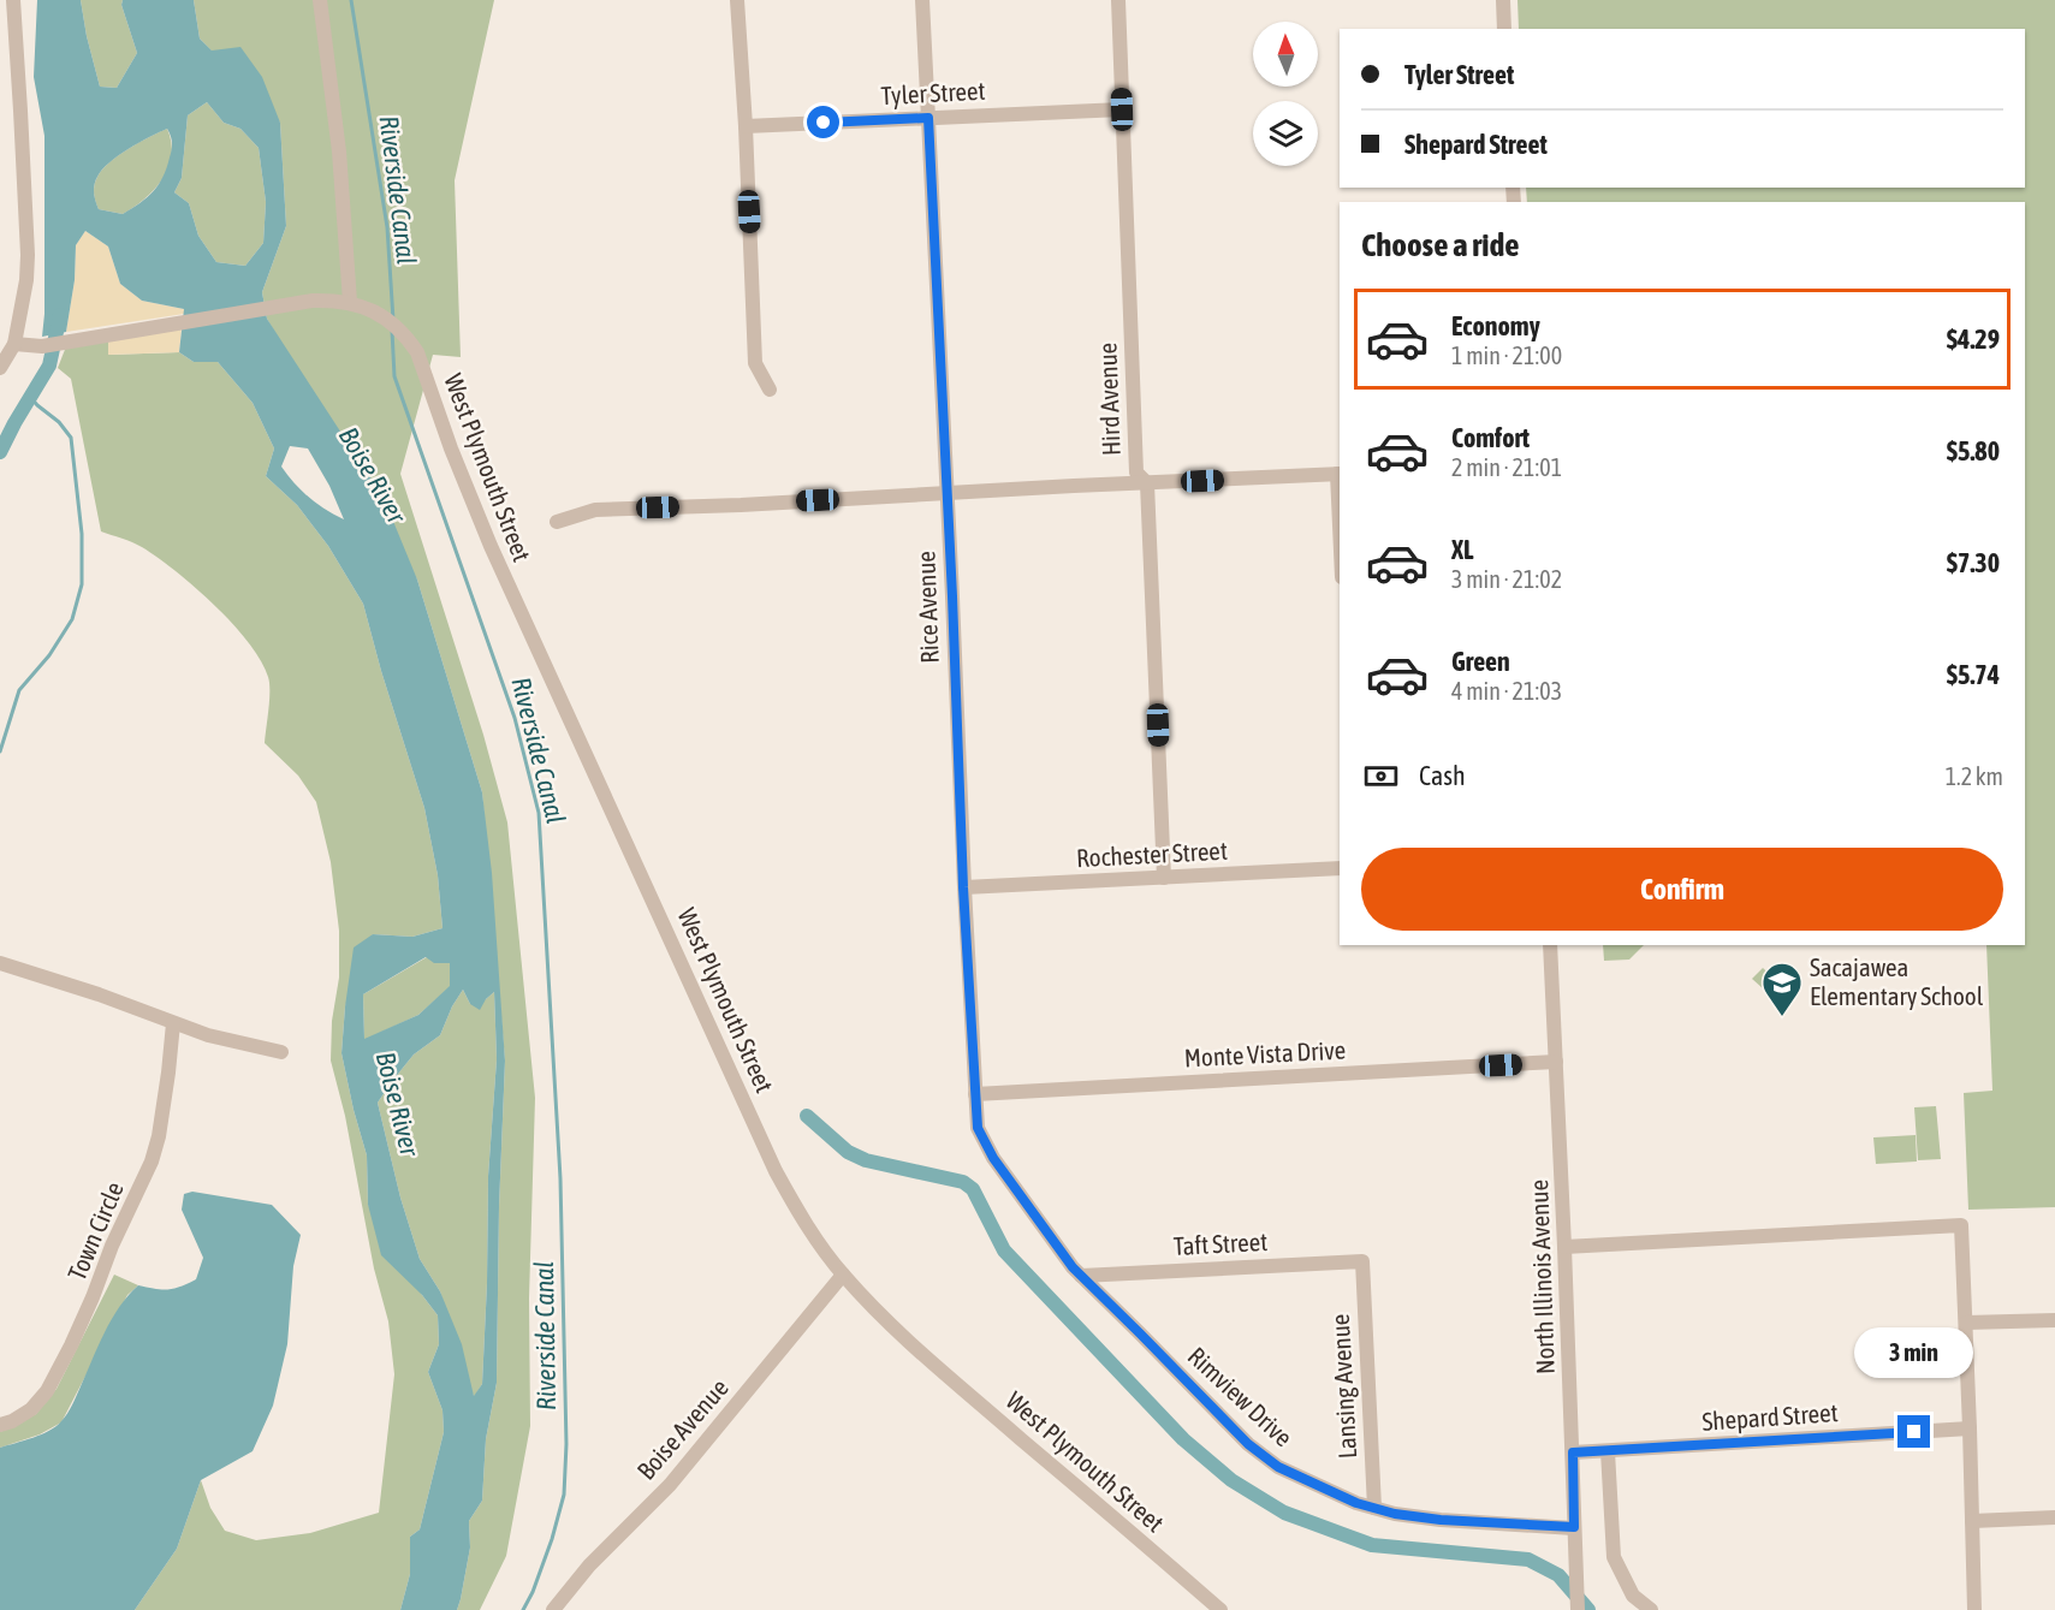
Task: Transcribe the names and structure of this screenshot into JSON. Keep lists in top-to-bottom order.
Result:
{
  "streets": {
    "street": [
      "Tyler Street",
      "Hird Avenue",
      "West Plymouth Street",
      "Rice Avenue",
      "Rochester Street",
      "Monte Vista Drive",
      "Town Circle",
      "Taft Street",
      "North Illinois Avenue",
      "Lansing Avenue",
      "Rimview Drive",
      "Shepard Street",
      "Boise Avenue"
    ]
  },
  "crossings": [
    ["Tyler Street", "Hird Avenue"],
    ["Tyler Street", "Rice Avenue"],
    ["Hird Avenue", "Rochester Street"],
    ["West Plymouth Street", "Boise Avenue"],
    ["Rice Avenue", "Rochester Street"],
    ["Rice Avenue", "Monte Vista Drive"],
    ["Rice Avenue", "Rimview Drive"],
    ["Monte Vista Drive", "North Illinois Avenue"],
    ["Taft Street", "Lansing Avenue"],
    ["Taft Street", "Rimview Drive"],
    ["North Illinois Avenue", "Rimview Drive"],
    ["North Illinois Avenue", "Shepard Street"],
    ["Lansing Avenue", "Rimview Drive"]
  ],
  "water": ["Riverside Canal", "Boise River"],
  "places": {
    "school or university": ["Sacajawea Elementary School"]
  },
  "north": "top",
  "page": {
    "banner": ["Tyler Street", "Shepard Street"],
    "heading": "Choose a ride",
    "list": [
      {
        "name": "Economy",
        "note": "1 min · 21:00",
        "value": "$4.29"
      },
      {
        "name": "Comfort",
        "note": "2 min · 21:01",
        "value": "$5.80"
      },
      {
        "name": "XL",
        "note": "3 min · 21:02",
        "value": "$7.30"
      },
      {
        "name": "Green",
        "note": "4 min · 21:03",
        "value": "$5.74"
      }
    ],
    "pay": ["Cash", "1.2 km"],
    "buttons": "Confirm",
    "bubble": "3 min"
  }
}
